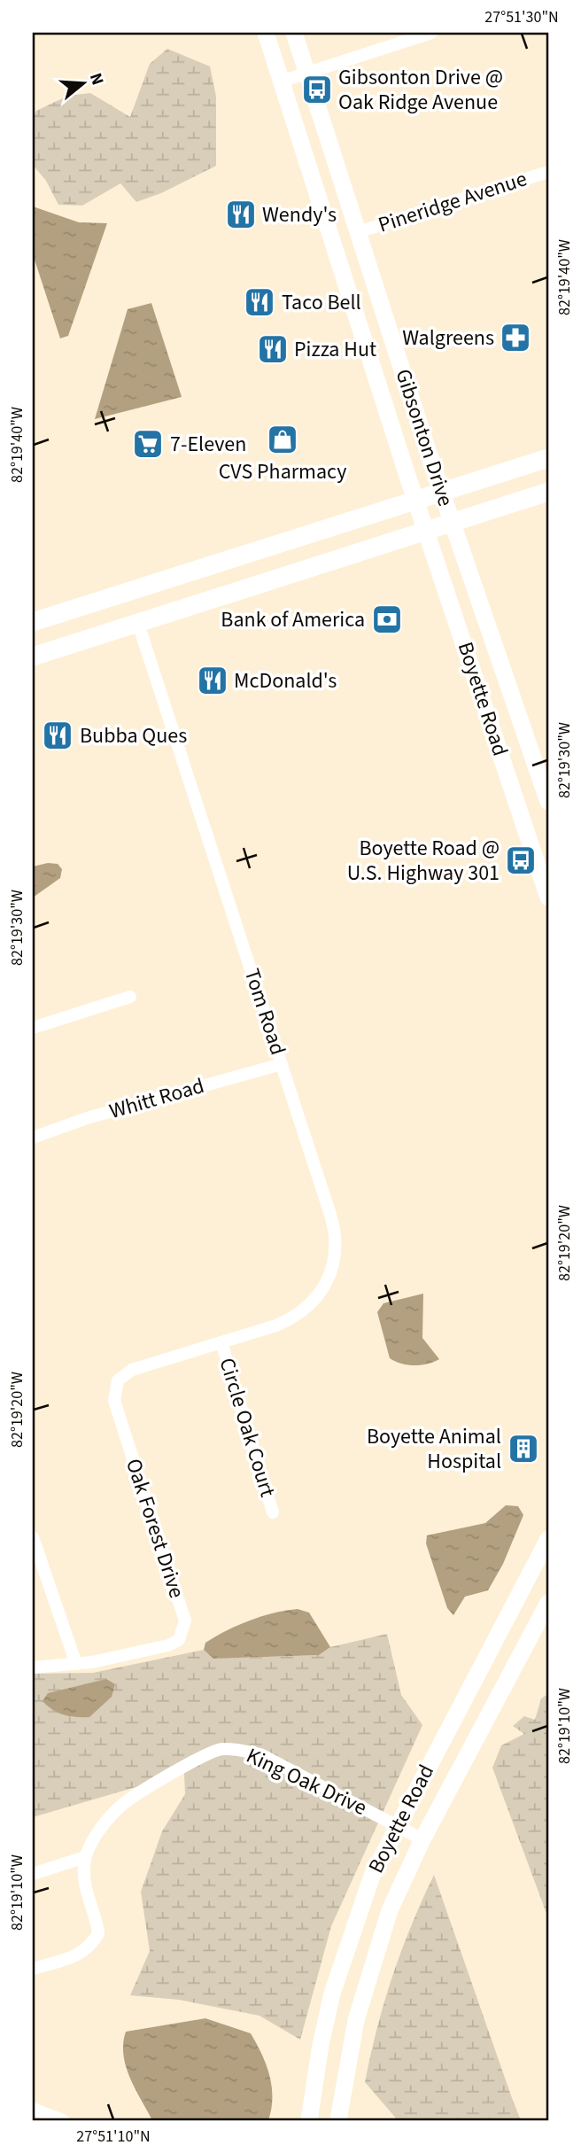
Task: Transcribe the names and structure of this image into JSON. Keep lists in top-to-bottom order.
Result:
{
  "streets": {
    "main road": ["Gibsonton Drive", "Boyette Road"],
    "street": [
      "Pineridge Avenue",
      "Tom Road",
      "Whitt Road",
      "Circle Oak Court",
      "Oak Forest Drive",
      "King Oak Drive"
    ]
  },
  "crossings": [
    ["Pineridge Avenue", "Gibsonton Drive"],
    ["Gibsonton Drive", "Boyette Road"],
    ["Boyette Road", "King Oak Drive"],
    ["Tom Road", "Whitt Road"],
    ["Tom Road", "Circle Oak Court"],
    ["Tom Road", "Oak Forest Drive"],
    ["Circle Oak Court", "Oak Forest Drive"]
  ],
  "places": {
    "bus stop": ["Gibsonton Drive @ Oak Ridge Avenue", "Boyette Road @ U.S. Highway 301"],
    "restaurant": [
      "Wendy's",
      "Taco Bell",
      "Pizza Hut",
      "McDonald's",
      "Bubba Ques"
    ],
    "pharmacy": ["Walgreens"],
    "shop": ["CVS Pharmacy"],
    "supermarket": ["7-Eleven"],
    "bank": ["Bank of America"],
    "building": ["Boyette Animal Hospital"]
  },
  "north": "right",
  "coordinates": [
    "27°51'30\"N",
    "82°19'40\"W",
    "82°19'30\"W",
    "82°19'20\"W",
    "82°19'10\"W",
    "27°51'10\"N"
  ]
}
